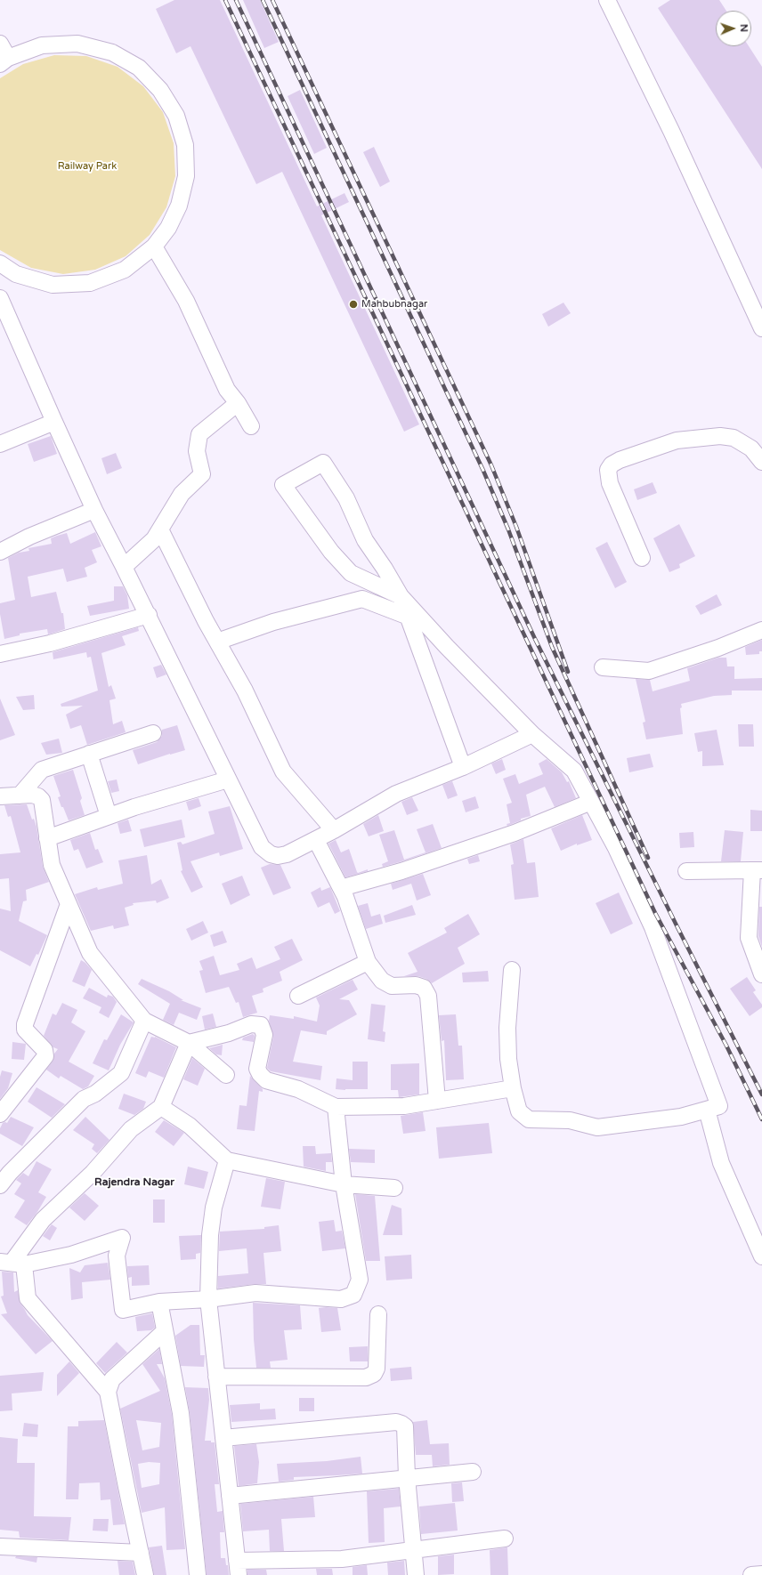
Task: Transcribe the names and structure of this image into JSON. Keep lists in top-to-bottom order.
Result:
{
  "districts": ["Rajendra Nagar"],
  "parks": ["Railway Park"],
  "places": ["Mahbubnagar"],
  "north": "right"
}
